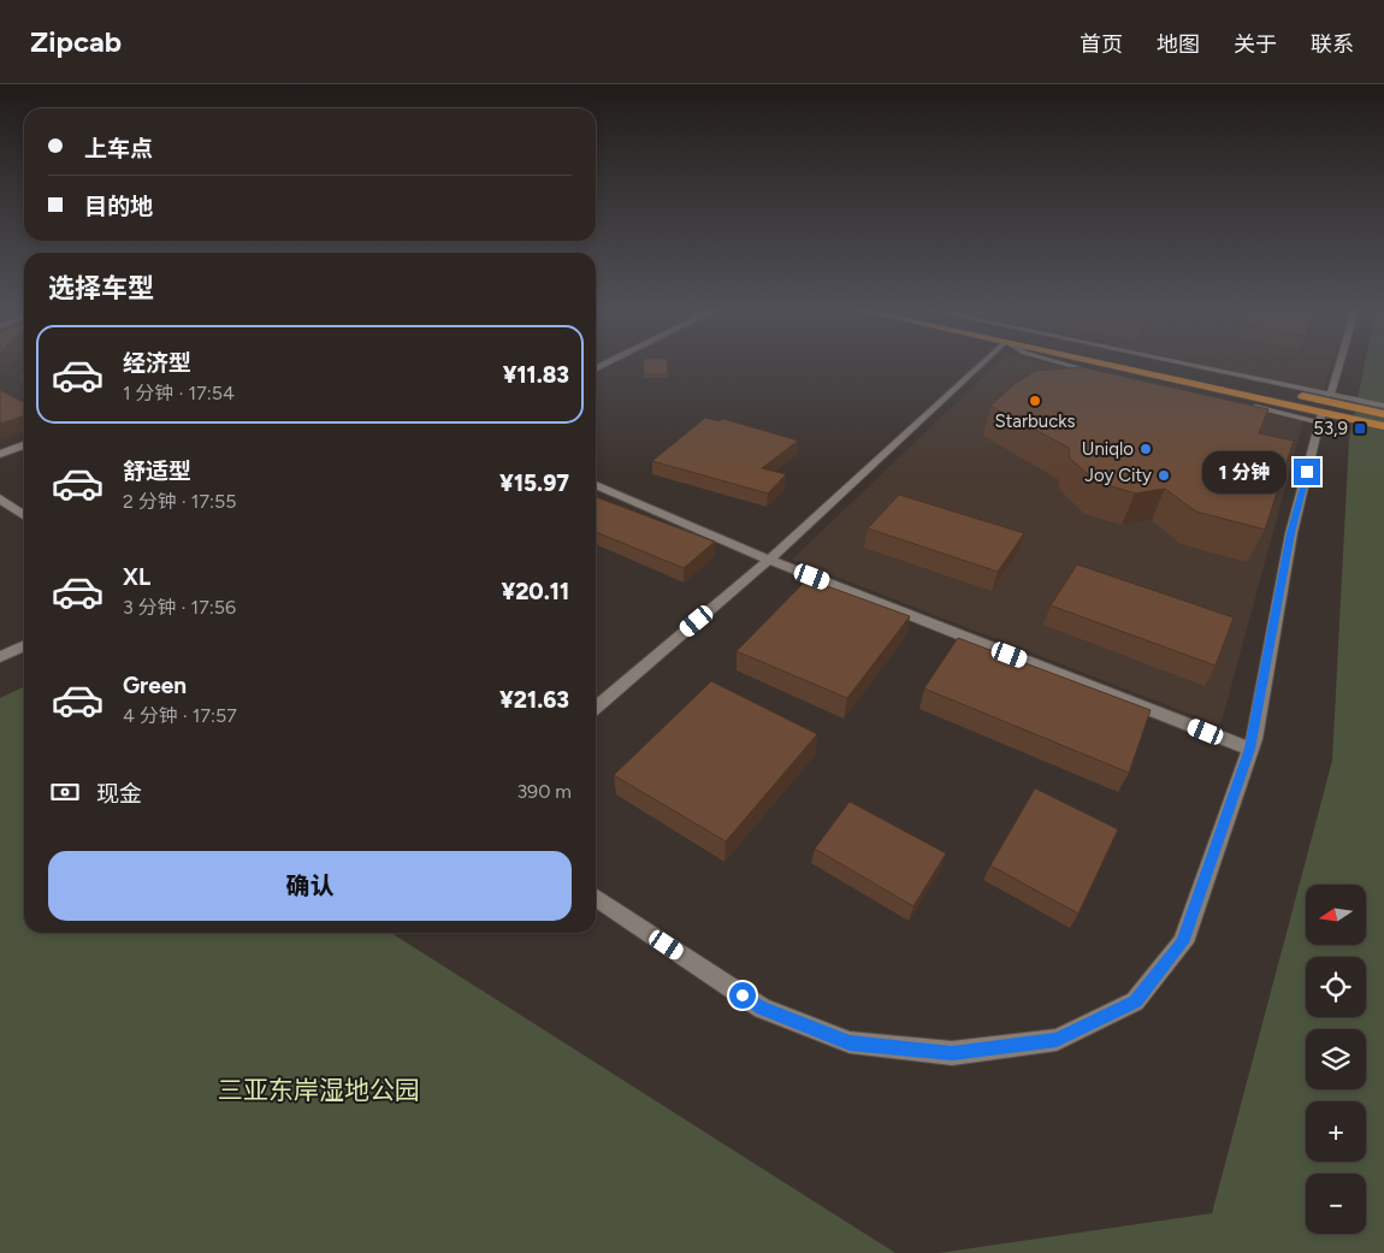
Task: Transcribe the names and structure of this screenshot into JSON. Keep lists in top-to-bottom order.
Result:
{
  "parks": ["三亚东岸湿地公园"],
  "places": {
    "other": ["Starbucks", "Uniqlo", "Joy City"],
    "transit": ["53,9"]
  },
  "north": "left",
  "page": {
    "header": "Zipcab",
    "nav": [
      "首页",
      "地图",
      "关于",
      "联系"
    ],
    "banner": ["上车点", "目的地"],
    "heading": "选择车型",
    "list": [
      {
        "name": "经济型",
        "note": "1 分钟 · 17:54",
        "value": "¥11.83"
      },
      {
        "name": "舒适型",
        "note": "2 分钟 · 17:55",
        "value": "¥15.97"
      },
      {
        "name": "XL",
        "note": "3 分钟 · 17:56",
        "value": "¥20.11"
      },
      {
        "name": "Green",
        "note": "4 分钟 · 17:57",
        "value": "¥21.63"
      }
    ],
    "bubble": "1 分钟",
    "pay": ["现金", "390 m"],
    "buttons": "确认",
    "map_buttons": ["+", "−"]
  }
}
